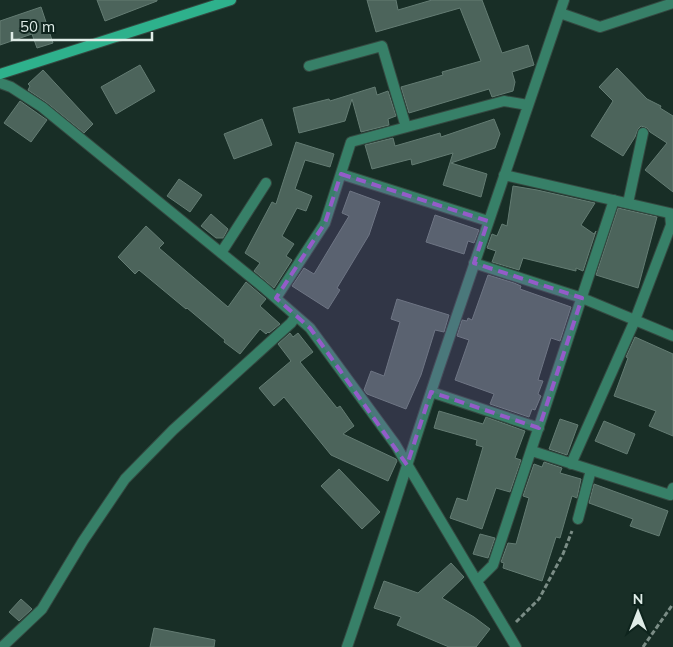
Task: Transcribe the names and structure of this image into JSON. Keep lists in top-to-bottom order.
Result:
{
  "scale_bar": "50 m",
  "north": "top"
}
